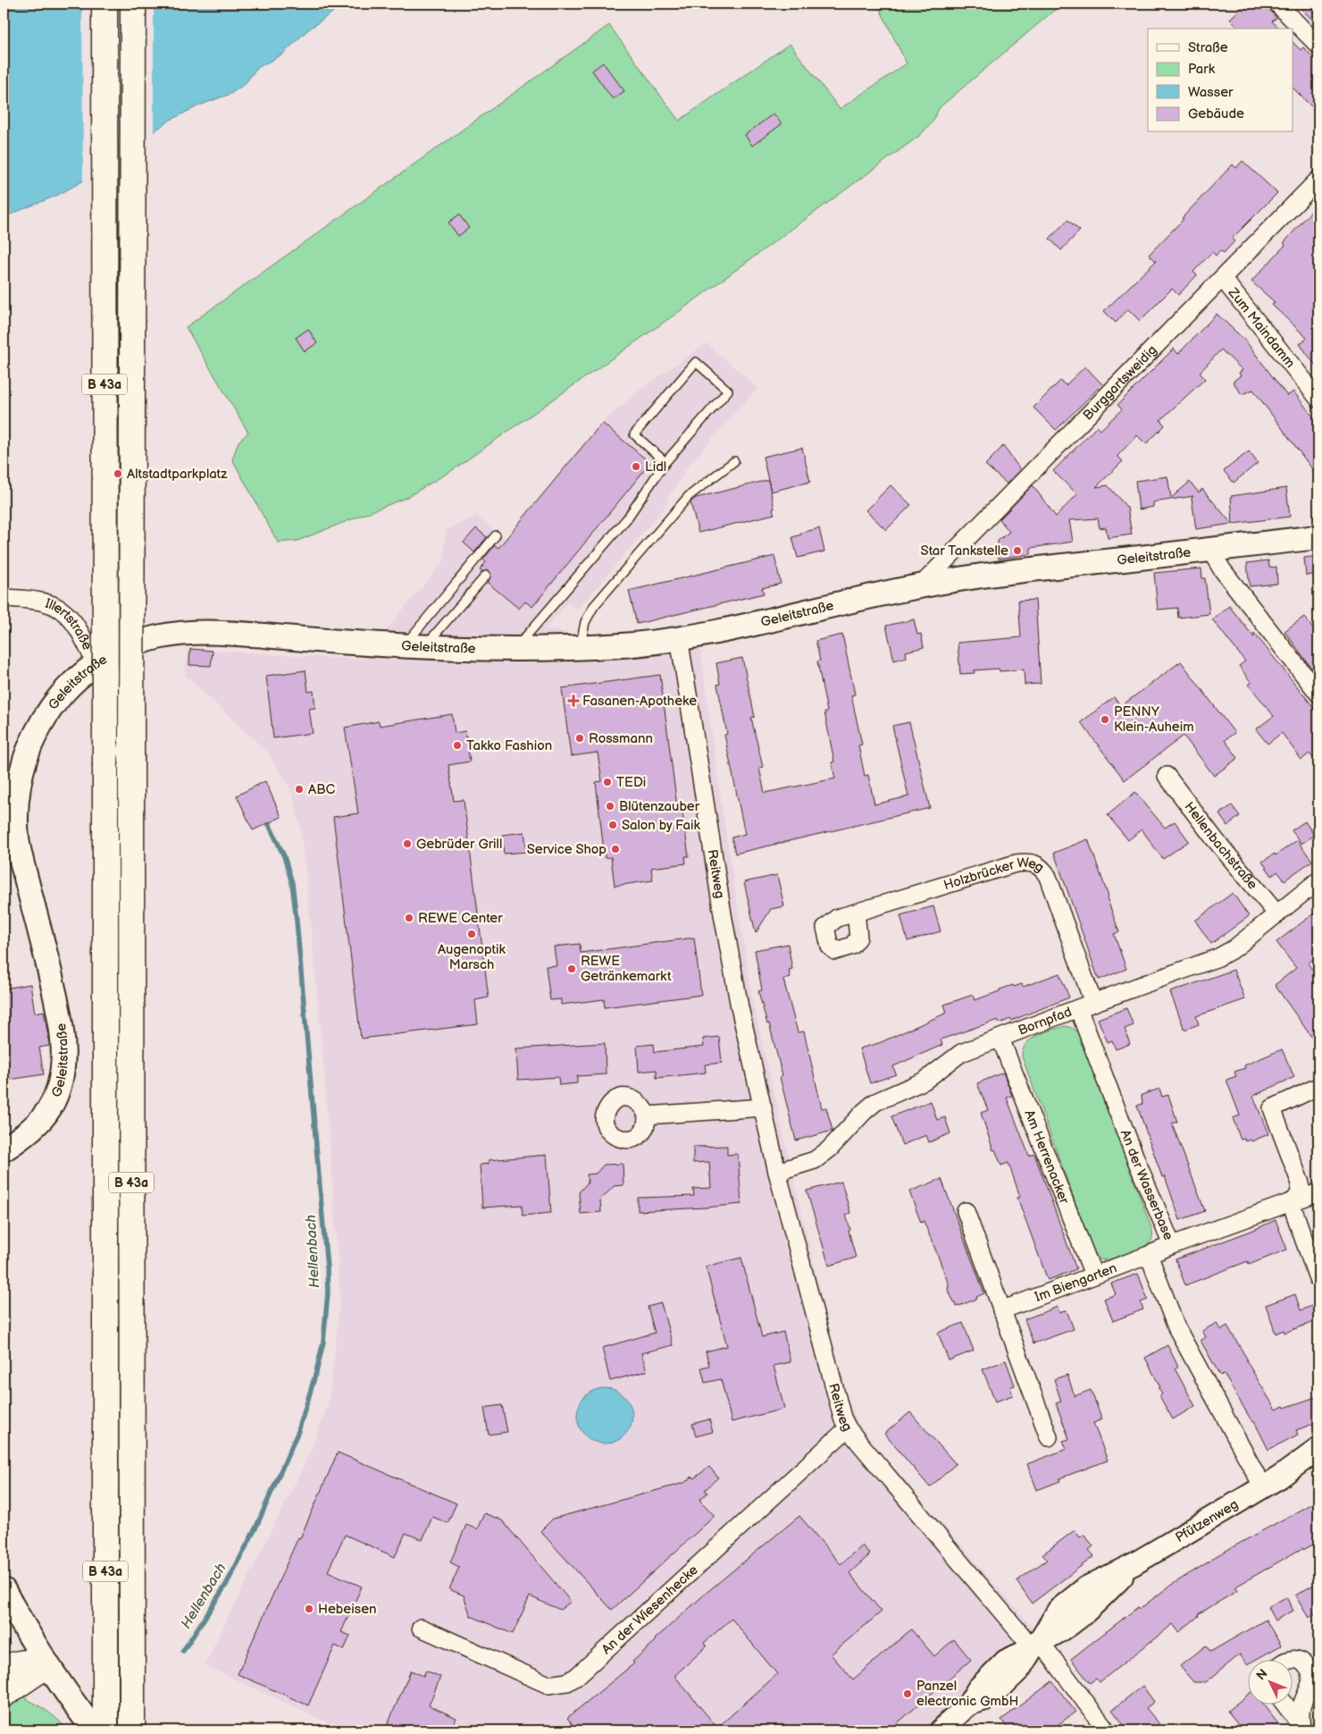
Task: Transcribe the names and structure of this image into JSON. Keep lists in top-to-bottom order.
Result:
{
  "streets": {
    "highway": ["B 43a"],
    "main road": ["Geleitstraße"],
    "street": [
      "Zum Maindamm",
      "Burggartsweidig",
      "Illertstraße",
      "Hellenbachstraße",
      "Reitweg",
      "Holzbrücker Weg",
      "Bornpfad",
      "Am Herrenacker",
      "An der Wasserbase",
      "Im Biengarten",
      "Pfützenweg",
      "An der Wiesenhecke"
    ]
  },
  "crossings": [
    ["Zum Maindamm", "Burggartsweidig"],
    ["Burggartsweidig", "Geleitstraße"],
    ["Geleitstraße", "Illertstraße"],
    ["Geleitstraße", "Reitweg"],
    ["Hellenbachstraße", "Bornpfad"],
    ["Reitweg", "Bornpfad"],
    ["Reitweg", "Pfützenweg"],
    ["Reitweg", "An der Wiesenhecke"],
    ["Holzbrücker Weg", "Bornpfad"],
    ["Holzbrücker Weg", "An der Wasserbase"],
    ["Bornpfad", "Am Herrenacker"],
    ["Bornpfad", "An der Wasserbase"],
    ["Am Herrenacker", "Im Biengarten"],
    ["An der Wasserbase", "Im Biengarten"],
    ["An der Wasserbase", "Pfützenweg"]
  ],
  "water": ["Hellenbach"],
  "places": {
    "other": [
      "Lidl",
      "Altstadtparkplatz",
      "Star Tankstelle",
      "PENNY Klein-Auheim",
      "Rossmann",
      "Takko Fashion",
      "TEDi",
      "ABC",
      "Blütenzauber",
      "Salon by Faik",
      "Gebrüder Grill",
      "Service Shop",
      "REWE Center",
      "Augenoptik Marsch",
      "REWE Getränkemarkt",
      "Hebeisen",
      "Panzel electronic GmbH"
    ],
    "health": ["Fasanen-Apotheke"]
  },
  "legend": [
    "Straße",
    "Park",
    "Wasser",
    "Gebäude"
  ],
  "north": "top left"
}
